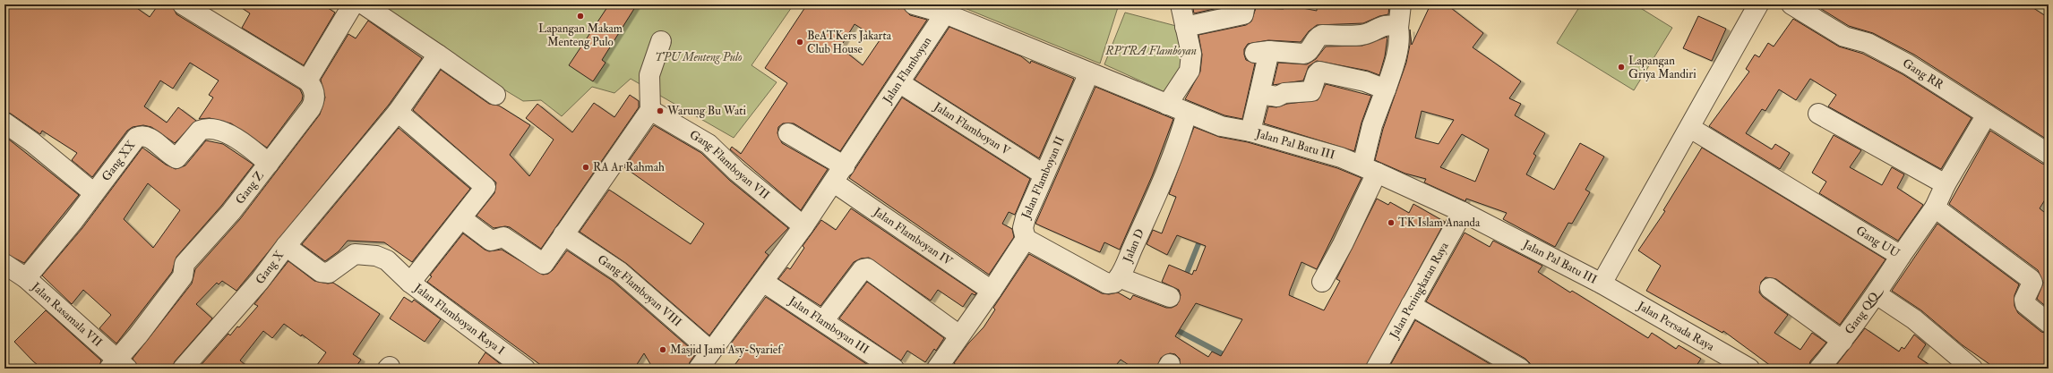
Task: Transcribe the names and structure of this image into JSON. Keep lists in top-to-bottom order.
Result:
{
  "streets": {
    "street": [
      "Jalan Flamboyan",
      "Gang RR",
      "Jalan Flamboyan V",
      "Jalan Pal Batu III",
      "Gang XX",
      "Gang Flamboyan VII",
      "Jalan Flamboyan II",
      "Gang Z",
      "Jalan Flamboyan IV",
      "Gang UU",
      "Jalan D",
      "Gang X",
      "Jalan Peningkatan Raya",
      "Gang Flamboyan VIII",
      "Gang QQ",
      "Jalan Rasamala VII",
      "Jalan Flamboyan Raya I",
      "Jalan Flamboyan III",
      "Jalan Persada Raya"
    ]
  },
  "crossings": [
    ["Jalan Flamboyan", "Jalan Flamboyan V"],
    ["Jalan Flamboyan", "Gang Flamboyan VII"],
    ["Jalan Flamboyan", "Jalan Flamboyan IV"],
    ["Jalan Flamboyan", "Gang Flamboyan VIII"],
    ["Jalan Flamboyan", "Jalan Flamboyan III"],
    ["Gang RR", "Gang UU"],
    ["Jalan Flamboyan V", "Jalan Flamboyan II"],
    ["Jalan Pal Batu III", "Gang UU"],
    ["Jalan Pal Batu III", "Jalan D"],
    ["Jalan Pal Batu III", "Jalan Peningkatan Raya"],
    ["Jalan Pal Batu III", "Jalan Persada Raya"],
    ["Gang XX", "Gang Z"],
    ["Gang XX", "Jalan Rasamala VII"],
    ["Gang Z", "Jalan Rasamala VII"],
    ["Gang UU", "Gang QQ"],
    ["Gang X", "Jalan Flamboyan Raya I"]
  ],
  "parks": ["RPTRA Flamboyan", "TPU Menteng Pulo"],
  "places": [
    "Lapangan Makam Menteng Pulo",
    "BeATKers Jakarta Club House",
    "Lapangan Griya Mandiri",
    "Warung Bu Wati",
    "RA Ar Rahmah",
    "TK Islam Ananda",
    "Masjid Jami Asy-Syarief"
  ]
}
